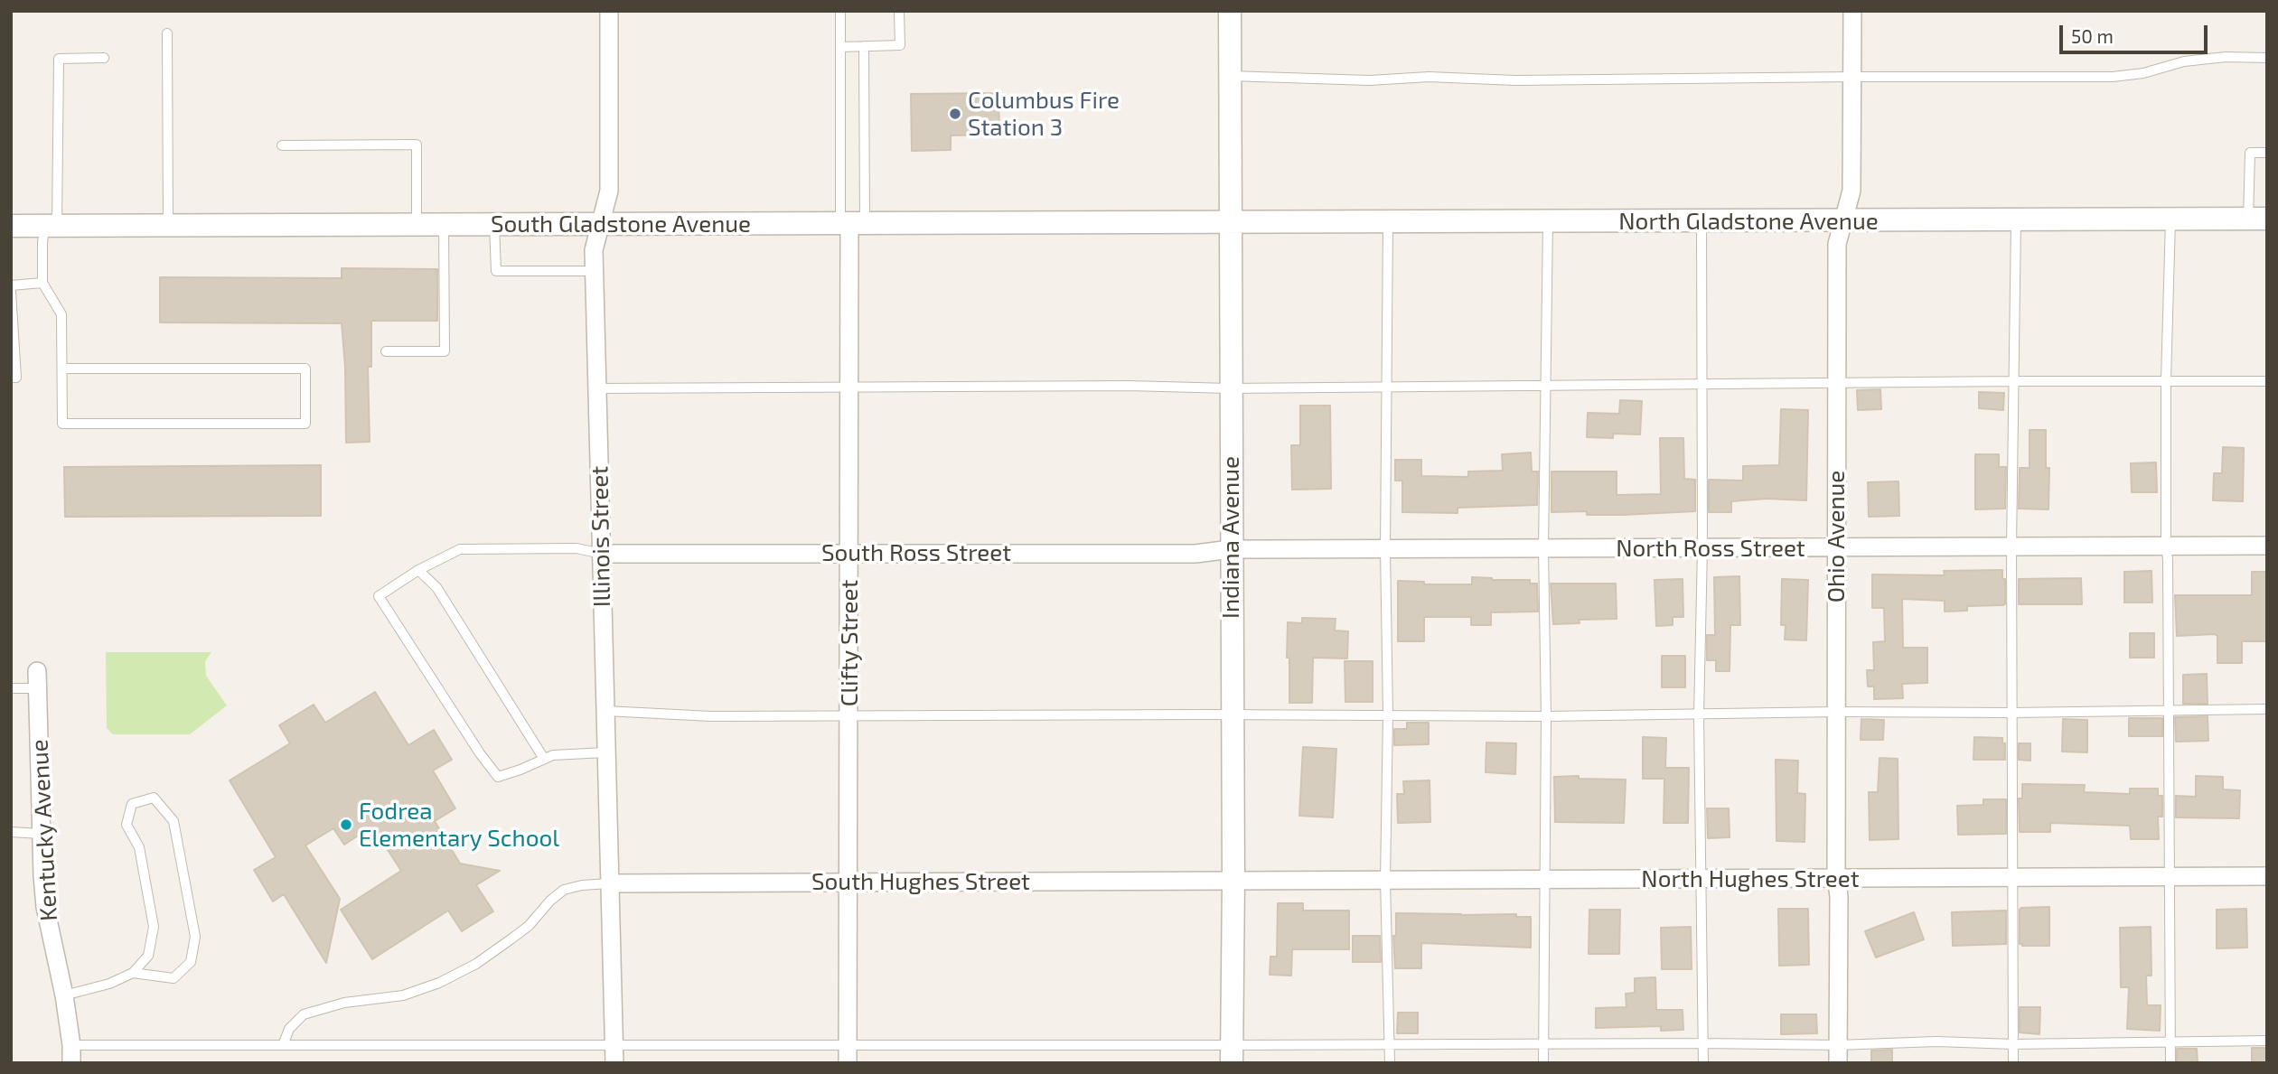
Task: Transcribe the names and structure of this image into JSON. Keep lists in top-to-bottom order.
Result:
{
  "streets": {
    "street": [
      "North Gladstone Avenue",
      "South Gladstone Avenue",
      "Illinois Street",
      "Ohio Avenue",
      "Indiana Avenue",
      "North Ross Street",
      "South Ross Street",
      "Clifty Street",
      "Kentucky Avenue",
      "North Hughes Street",
      "South Hughes Street"
    ]
  },
  "crossings": [
    ["North Gladstone Avenue", "South Gladstone Avenue"],
    ["North Gladstone Avenue", "Ohio Avenue"],
    ["North Gladstone Avenue", "Indiana Avenue"],
    ["South Gladstone Avenue", "Illinois Street"],
    ["South Gladstone Avenue", "Indiana Avenue"],
    ["South Gladstone Avenue", "Clifty Street"],
    ["Illinois Street", "South Ross Street"],
    ["Illinois Street", "South Hughes Street"],
    ["Ohio Avenue", "North Ross Street"],
    ["Ohio Avenue", "North Hughes Street"],
    ["Indiana Avenue", "North Ross Street"],
    ["Indiana Avenue", "South Ross Street"],
    ["Indiana Avenue", "North Hughes Street"],
    ["Indiana Avenue", "South Hughes Street"],
    ["North Ross Street", "South Ross Street"],
    ["South Ross Street", "Clifty Street"],
    ["Clifty Street", "South Hughes Street"],
    ["North Hughes Street", "South Hughes Street"]
  ],
  "places": ["Columbus Fire Station 3", "Fodrea Elementary School"],
  "scale_bar": "50 m"
}
